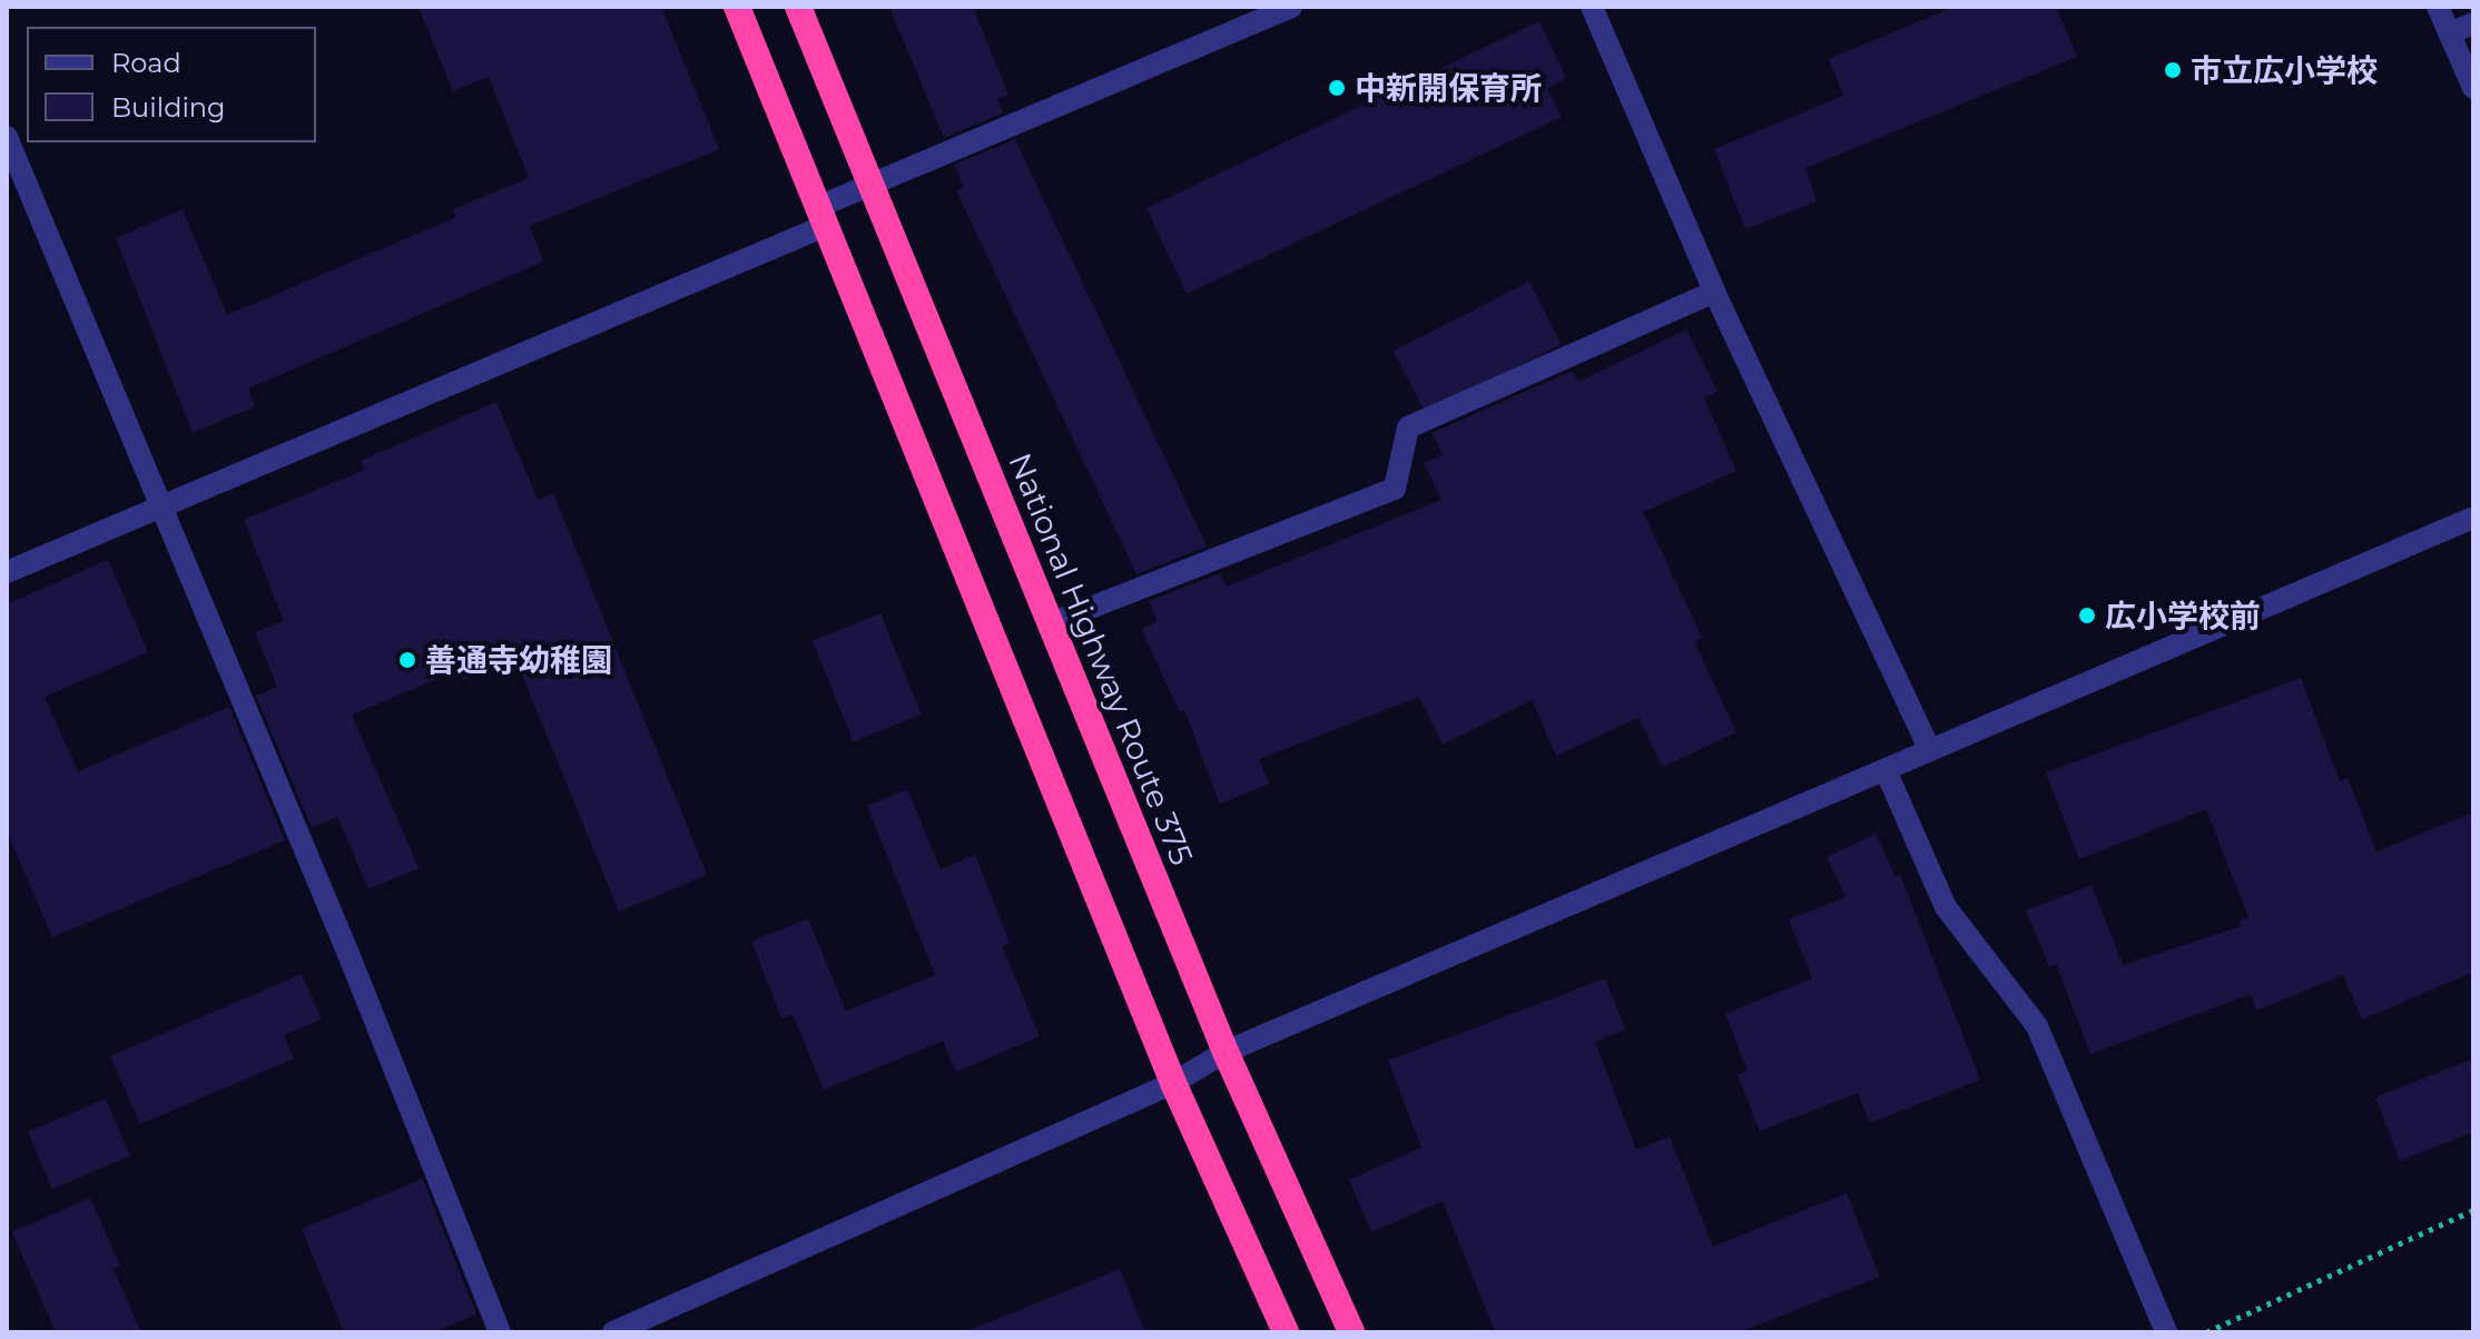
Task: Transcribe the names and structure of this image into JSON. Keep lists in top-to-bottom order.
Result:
{
  "streets": {
    "highway": ["National Highway Route 375"]
  },
  "places": [
    "市立広小学校",
    "中新開保育所",
    "広小学校前",
    "善通寺幼稚園"
  ],
  "legend": ["Road", "Building"]
}
